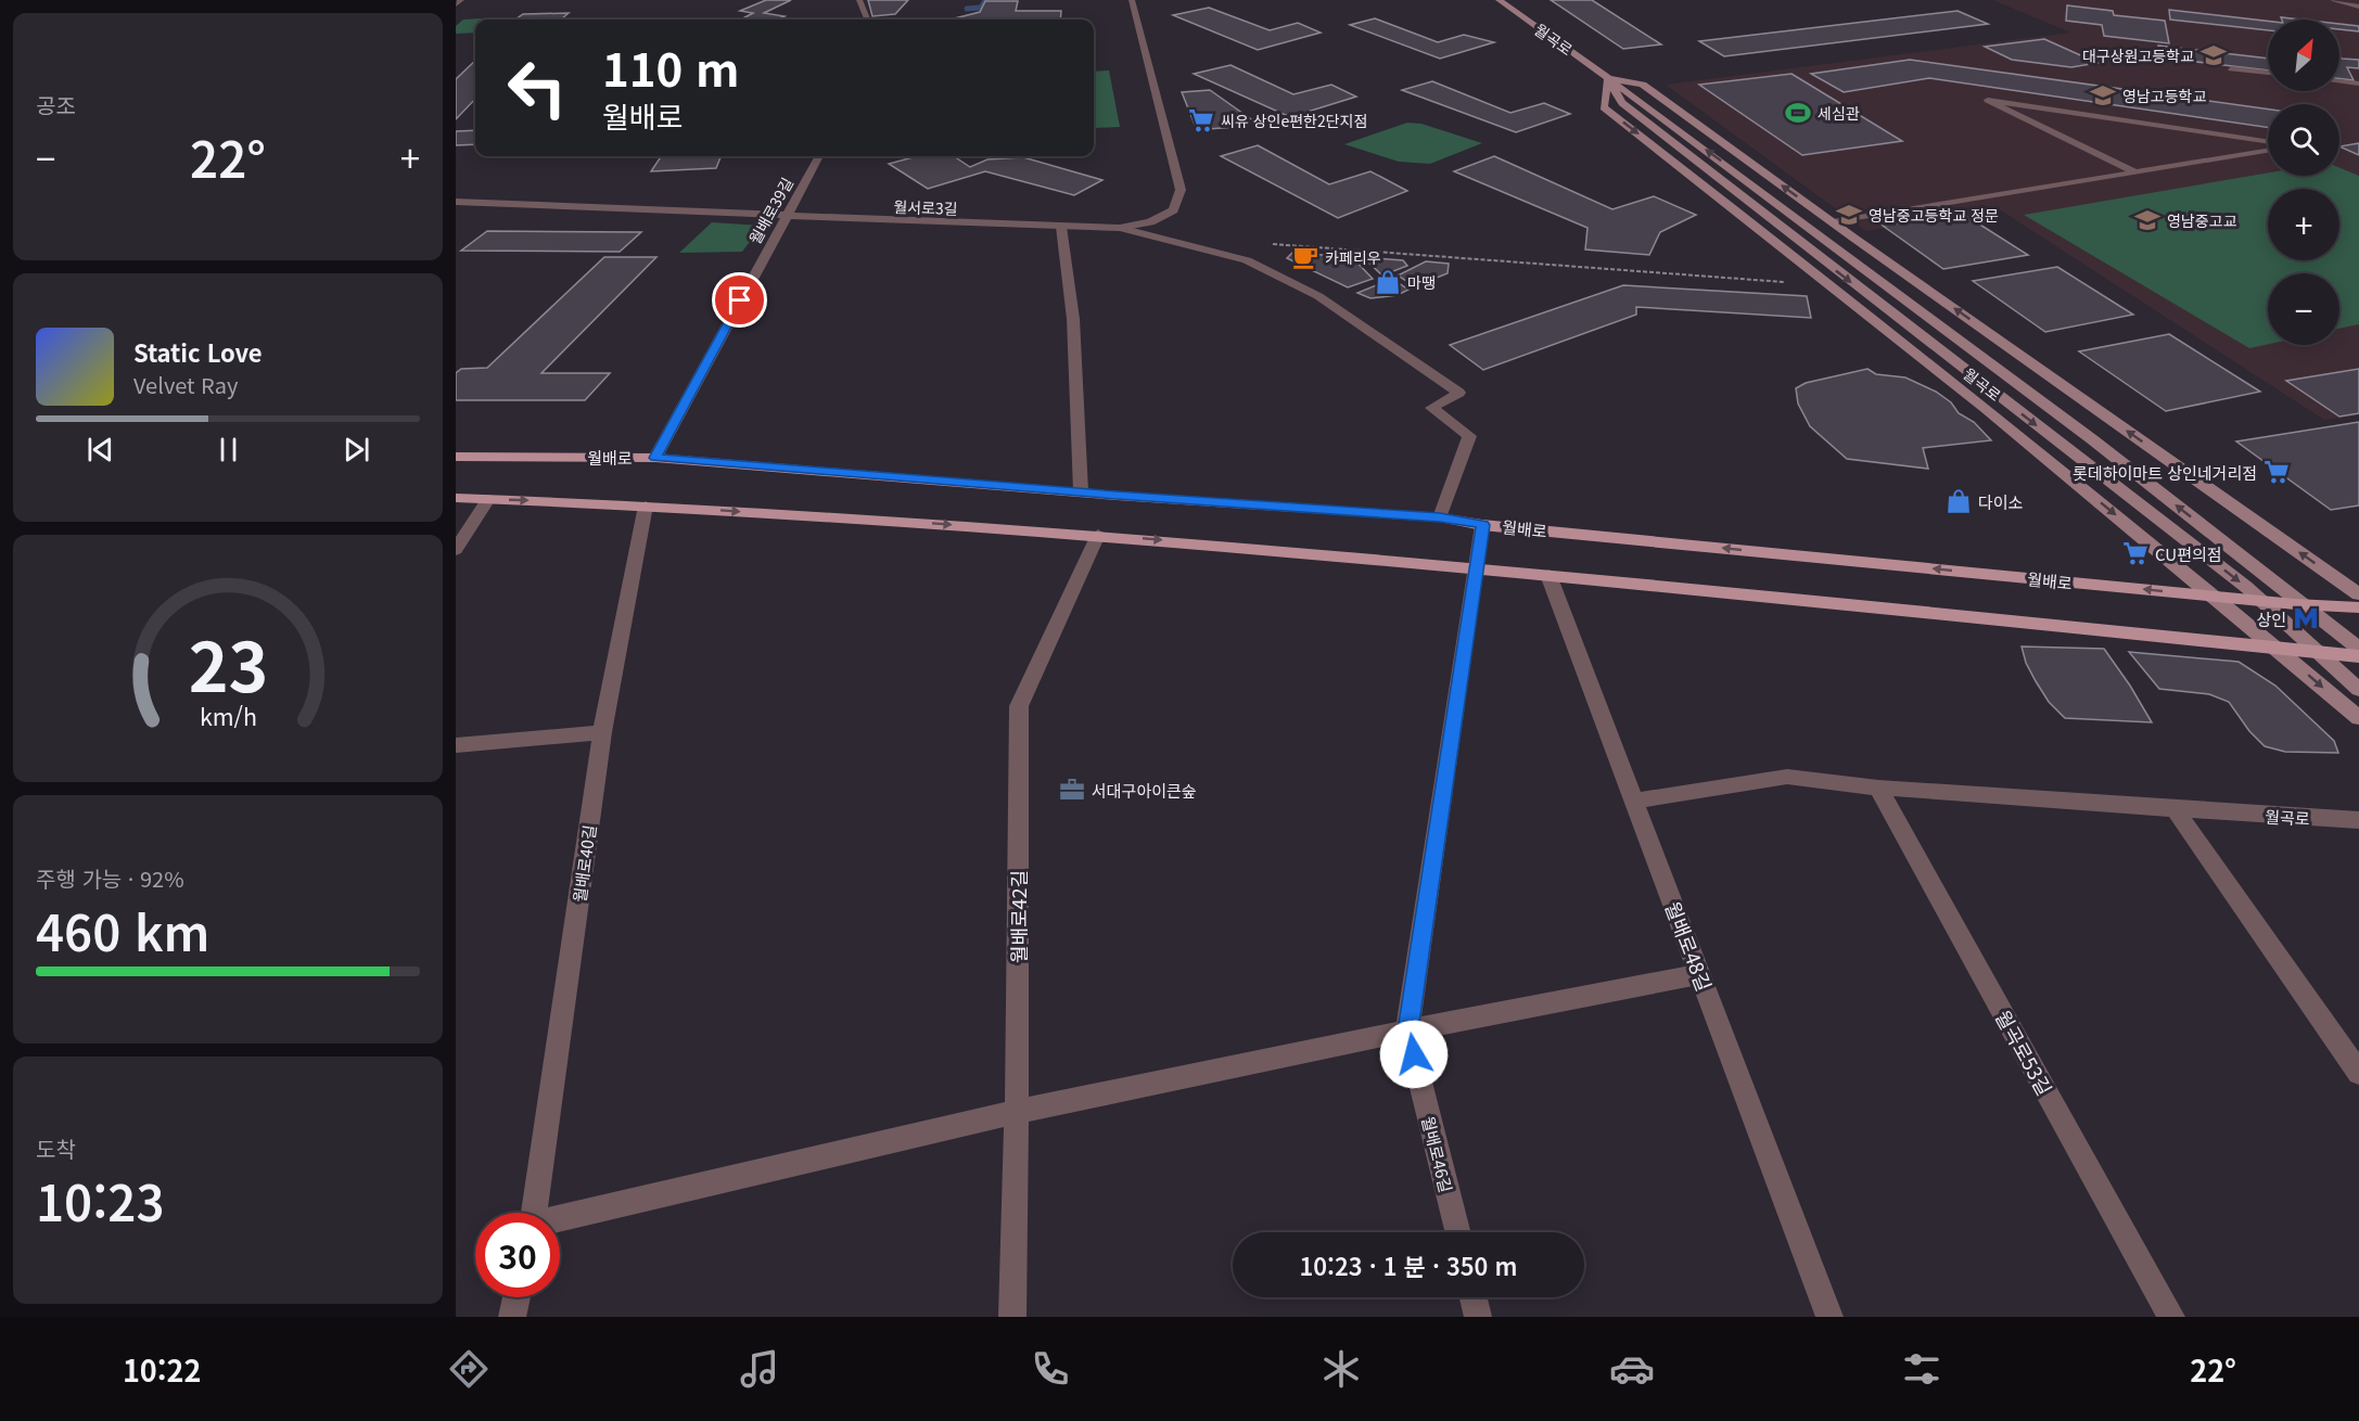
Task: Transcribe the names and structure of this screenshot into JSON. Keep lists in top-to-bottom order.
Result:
{
  "streets": {
    "main road": ["월곡로", "월배로"],
    "street": [
      "월서로3길",
      "월배로39길",
      "월배로40길",
      "월배로42길",
      "월배로48길",
      "월곡로53길",
      "월배로46길"
    ]
  },
  "crossings": [
    ["월곡로", "월배로48길"],
    ["월곡로", "월곡로53길"],
    ["월서로3길", "월배로39길"],
    ["월배로39길", "월배로"],
    ["월배로", "월배로46길"],
    ["월배로40길", "월배로42길"],
    ["월배로40길", "월배로48길"],
    ["월배로40길", "월배로46길"]
  ],
  "places": {
    "school or university": [
      "대구상원고등학교",
      "영남고등학교",
      "영남중고등학교 정문",
      "영남중고교"
    ],
    "sports": ["세심관"],
    "supermarket": ["씨유 상인e편한2단지점", "롯데하이마트 상인네거리점", "CU편의점"],
    "cafe": ["카페리우"],
    "shop": ["마땡", "다이소"],
    "metro station": ["상인"],
    "office": ["서대구아이큰숲"]
  },
  "north": "top right",
  "page": {
    "tile": [
      "공조",
      ["주행 가능 · 92%", "460 km"],
      ["도착", "10:23"]
    ],
    "map_buttons": ["+", "−"],
    "turn": ["110 m", "월배로"],
    "heat": ["−", "22°", "+"],
    "song": ["Static Love", "Velvet Ray"],
    "limit": "30",
    "trip": "10:23 · 1 분 · 350 m",
    "tabs": ["10:22", "22°"],
    "gauge": ["23", "km/h"]
  }
}
